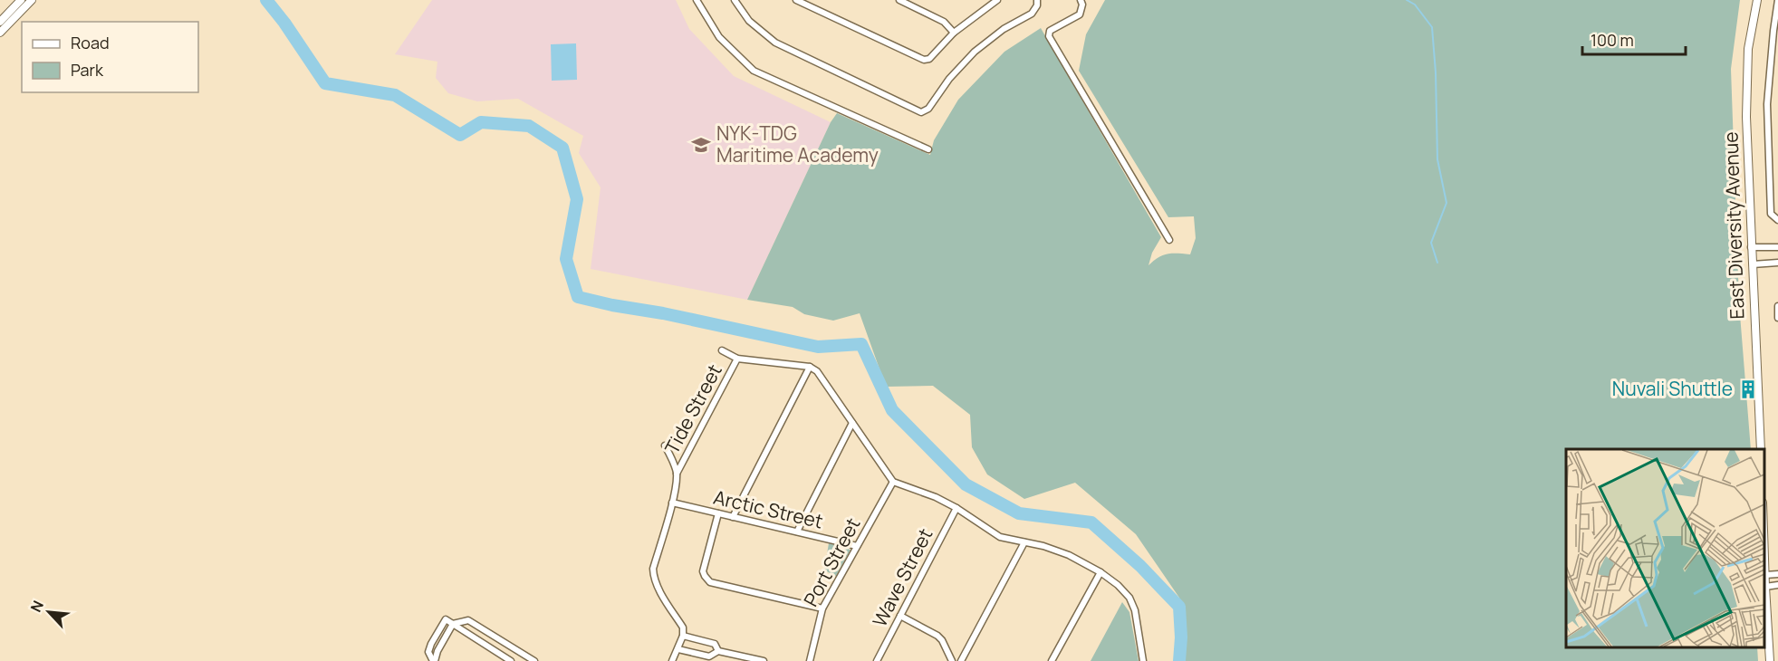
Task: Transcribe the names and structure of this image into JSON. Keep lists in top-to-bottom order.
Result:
{
  "streets": {
    "street": [
      "East Diversity Avenue",
      "Tide Street",
      "Arctic Street",
      "Port Street",
      "Wave Street"
    ]
  },
  "crossings": [
    ["Arctic Street", "Port Street"]
  ],
  "places": {
    "school or university": ["NYK-TDG Maritime Academy"],
    "building": ["Nuvali Shuttle"]
  },
  "legend": ["Road", "Park"],
  "scale_bar": "100 m",
  "north": "top left"
}
